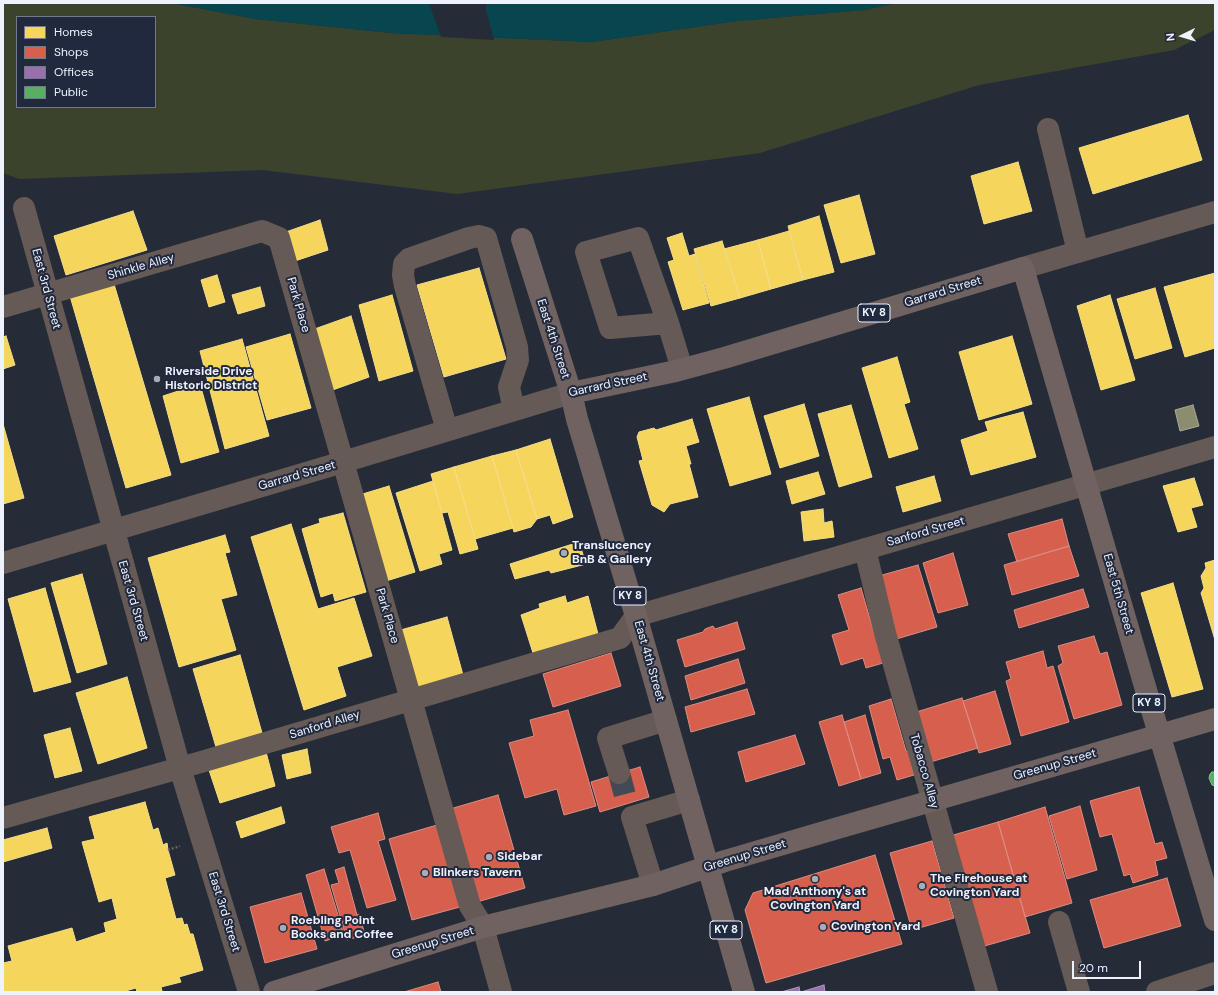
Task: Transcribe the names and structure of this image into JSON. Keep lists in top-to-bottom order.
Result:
{
  "streets": {
    "main road": [
      "Garrard Street",
      "KY 8",
      "East 4th Street",
      "East 5th Street",
      "Greenup Street"
    ],
    "street": [
      "Shinkle Alley",
      "East 3rd Street",
      "Park Place",
      "Sanford Street",
      "Sanford Alley",
      "Tobacco Alley"
    ]
  },
  "crossings": [
    ["Shinkle Alley", "East 3rd Street"],
    ["Shinkle Alley", "Park Place"],
    ["East 3rd Street", "Garrard Street"],
    ["East 3rd Street", "Sanford Alley"],
    ["Garrard Street", "Park Place"],
    ["Garrard Street", "East 4th Street"],
    ["Garrard Street", "East 5th Street"],
    ["Park Place", "Sanford Alley"],
    ["Park Place", "Greenup Street"],
    ["East 4th Street", "Sanford Street"],
    ["East 4th Street", "Sanford Alley"],
    ["East 4th Street", "Greenup Street"],
    ["Sanford Street", "East 5th Street"],
    ["Sanford Street", "Sanford Alley"],
    ["Sanford Street", "Tobacco Alley"],
    ["East 5th Street", "Greenup Street"],
    ["Greenup Street", "Tobacco Alley"]
  ],
  "places": [
    "Riverside Drive Historic District",
    "Translucency BnB & Gallery",
    "Sidebar",
    "Blinkers Tavern",
    "Mad Anthony's at Covington Yard",
    "The Firehouse at Covington Yard",
    "Covington Yard",
    "Roebling Point Books and Coffee"
  ],
  "legend": [
    "Homes",
    "Shops",
    "Offices",
    "Public"
  ],
  "scale_bar": "20 m",
  "north": "left"
}
